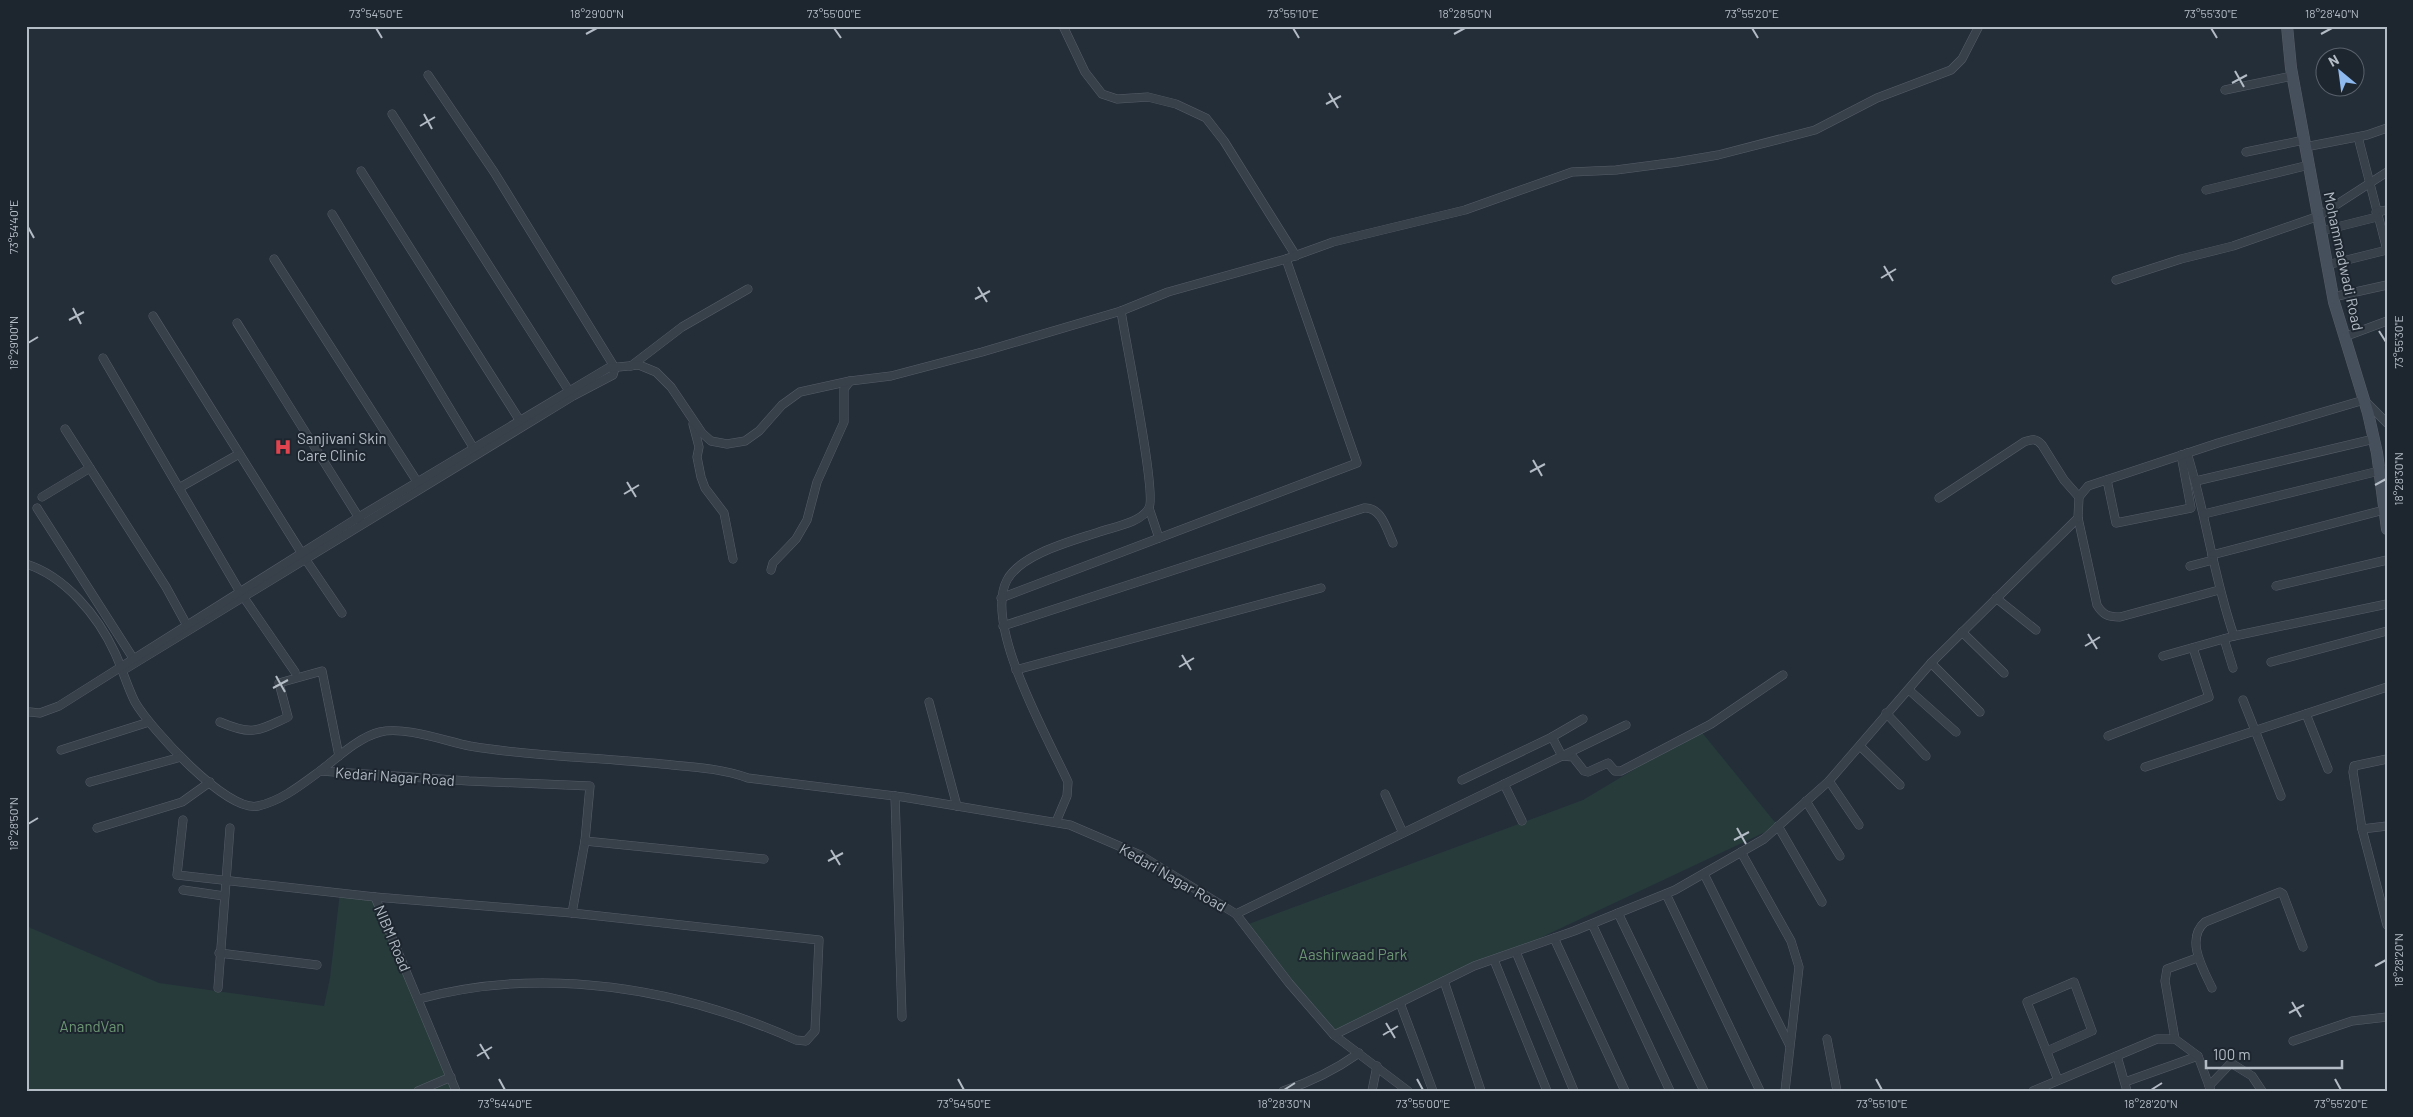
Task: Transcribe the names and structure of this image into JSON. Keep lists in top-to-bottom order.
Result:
{
  "streets": {
    "main road": ["Mohammadwadi Road"],
    "street": ["Kedari Nagar Road", "NIBM Road"]
  },
  "parks": ["Aashirwaad Park", "AnandVan"],
  "places": {
    "hospital": ["Sanjivani Skin Care Clinic"]
  },
  "scale_bar": "100 m",
  "north": "top left",
  "coordinates": [
    "73°54'50\"E",
    "18°29'00\"N",
    "73°55'00\"E",
    "73°55'10\"E",
    "18°28'50\"N",
    "73°55'20\"E",
    "73°55'30\"E",
    "18°28'40\"N",
    "73°54'40\"E",
    "18°28'30\"N",
    "18°28'20\"N"
  ]
}
